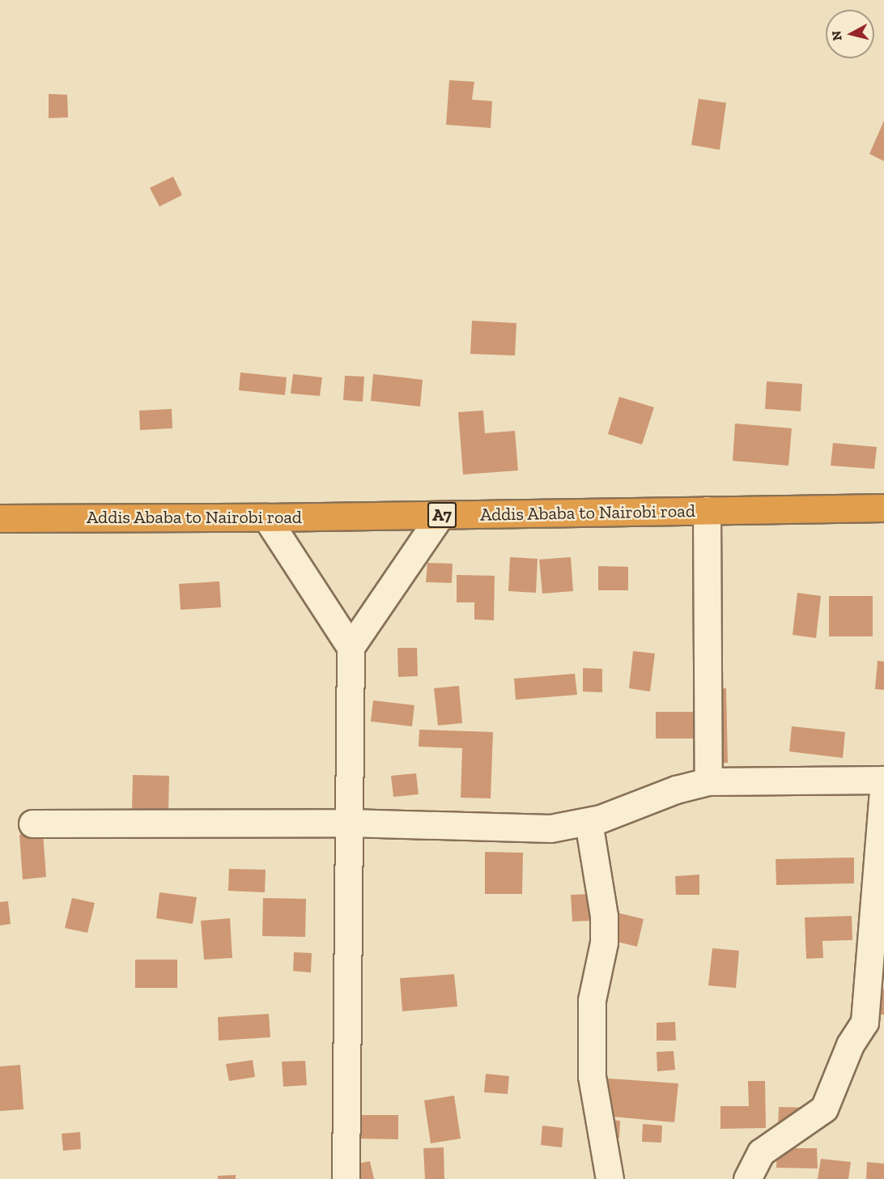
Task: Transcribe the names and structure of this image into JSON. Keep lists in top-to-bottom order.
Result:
{
  "streets": {
    "highway": ["Addis Ababa to Nairobi road", "A7"]
  },
  "north": "left"
}
